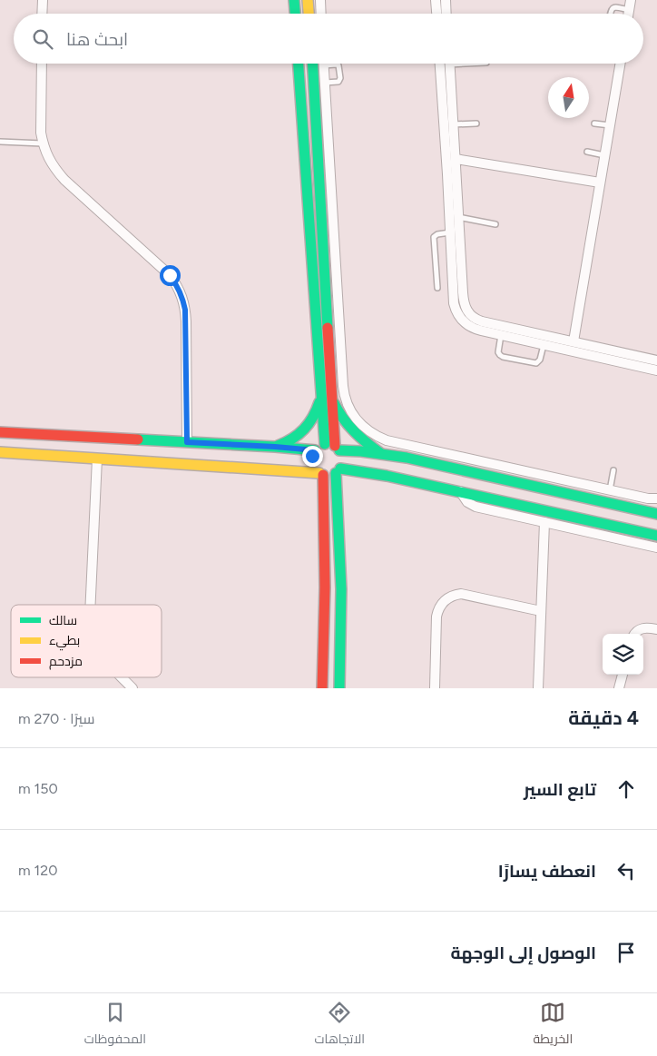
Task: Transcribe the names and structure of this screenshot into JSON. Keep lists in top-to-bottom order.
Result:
{
  "legend": ["سالك", "بطيء", "مزدحم"],
  "north": "top",
  "page": {
    "search": "ابحث هنا",
    "heading": ["4 دقيقة", "سيرًا · 270 m"],
    "list": [
      ["تابع السير", "150 m"],
      ["انعطف يسارًا", "120 m"],
      "الوصول إلى الوجهة"
    ],
    "nav": ["الخريطة", "الاتجاهات", "المحفوظات"]
  }
}
